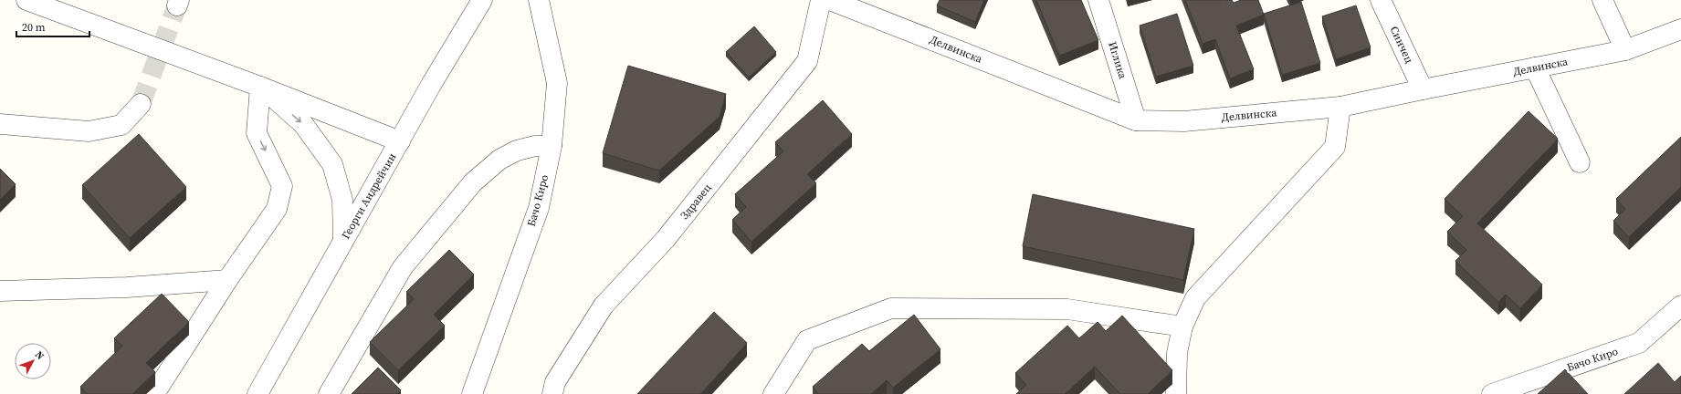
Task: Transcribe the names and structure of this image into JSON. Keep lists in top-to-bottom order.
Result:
{
  "streets": {
    "street": [
      "Синчец",
      "Делвинска",
      "Иглика",
      "Георги Андрейчин",
      "Бачо Киро",
      "Здравец"
    ]
  },
  "crossings": [
    ["Синчец", "Делвинска"],
    ["Делвинска", "Иглика"]
  ],
  "scale_bar": "20 m",
  "north": "top right"
}
